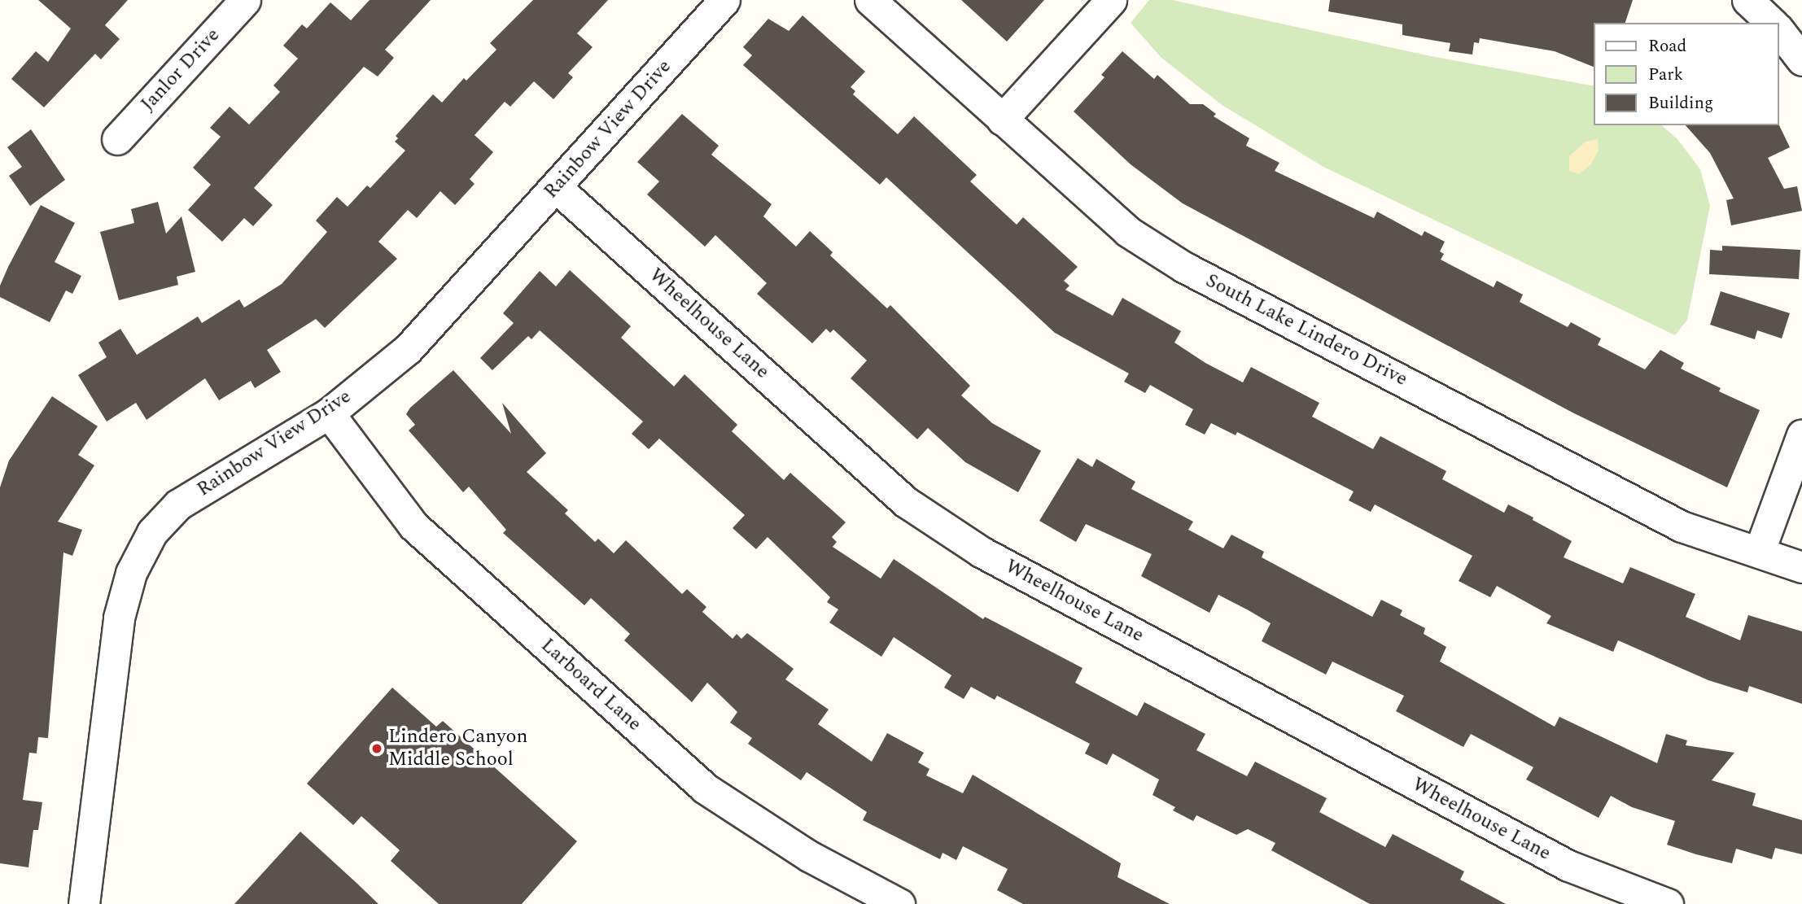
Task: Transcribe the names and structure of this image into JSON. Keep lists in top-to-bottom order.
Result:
{
  "streets": {
    "street": [
      "Janlor Drive",
      "Rainbow View Drive",
      "Wheelhouse Lane",
      "South Lake Lindero Drive",
      "Larboard Lane"
    ]
  },
  "crossings": [
    ["Rainbow View Drive", "Wheelhouse Lane"],
    ["Rainbow View Drive", "Larboard Lane"]
  ],
  "places": ["Lindero Canyon Middle School"],
  "legend": ["Road", "Park", "Building"]
}
